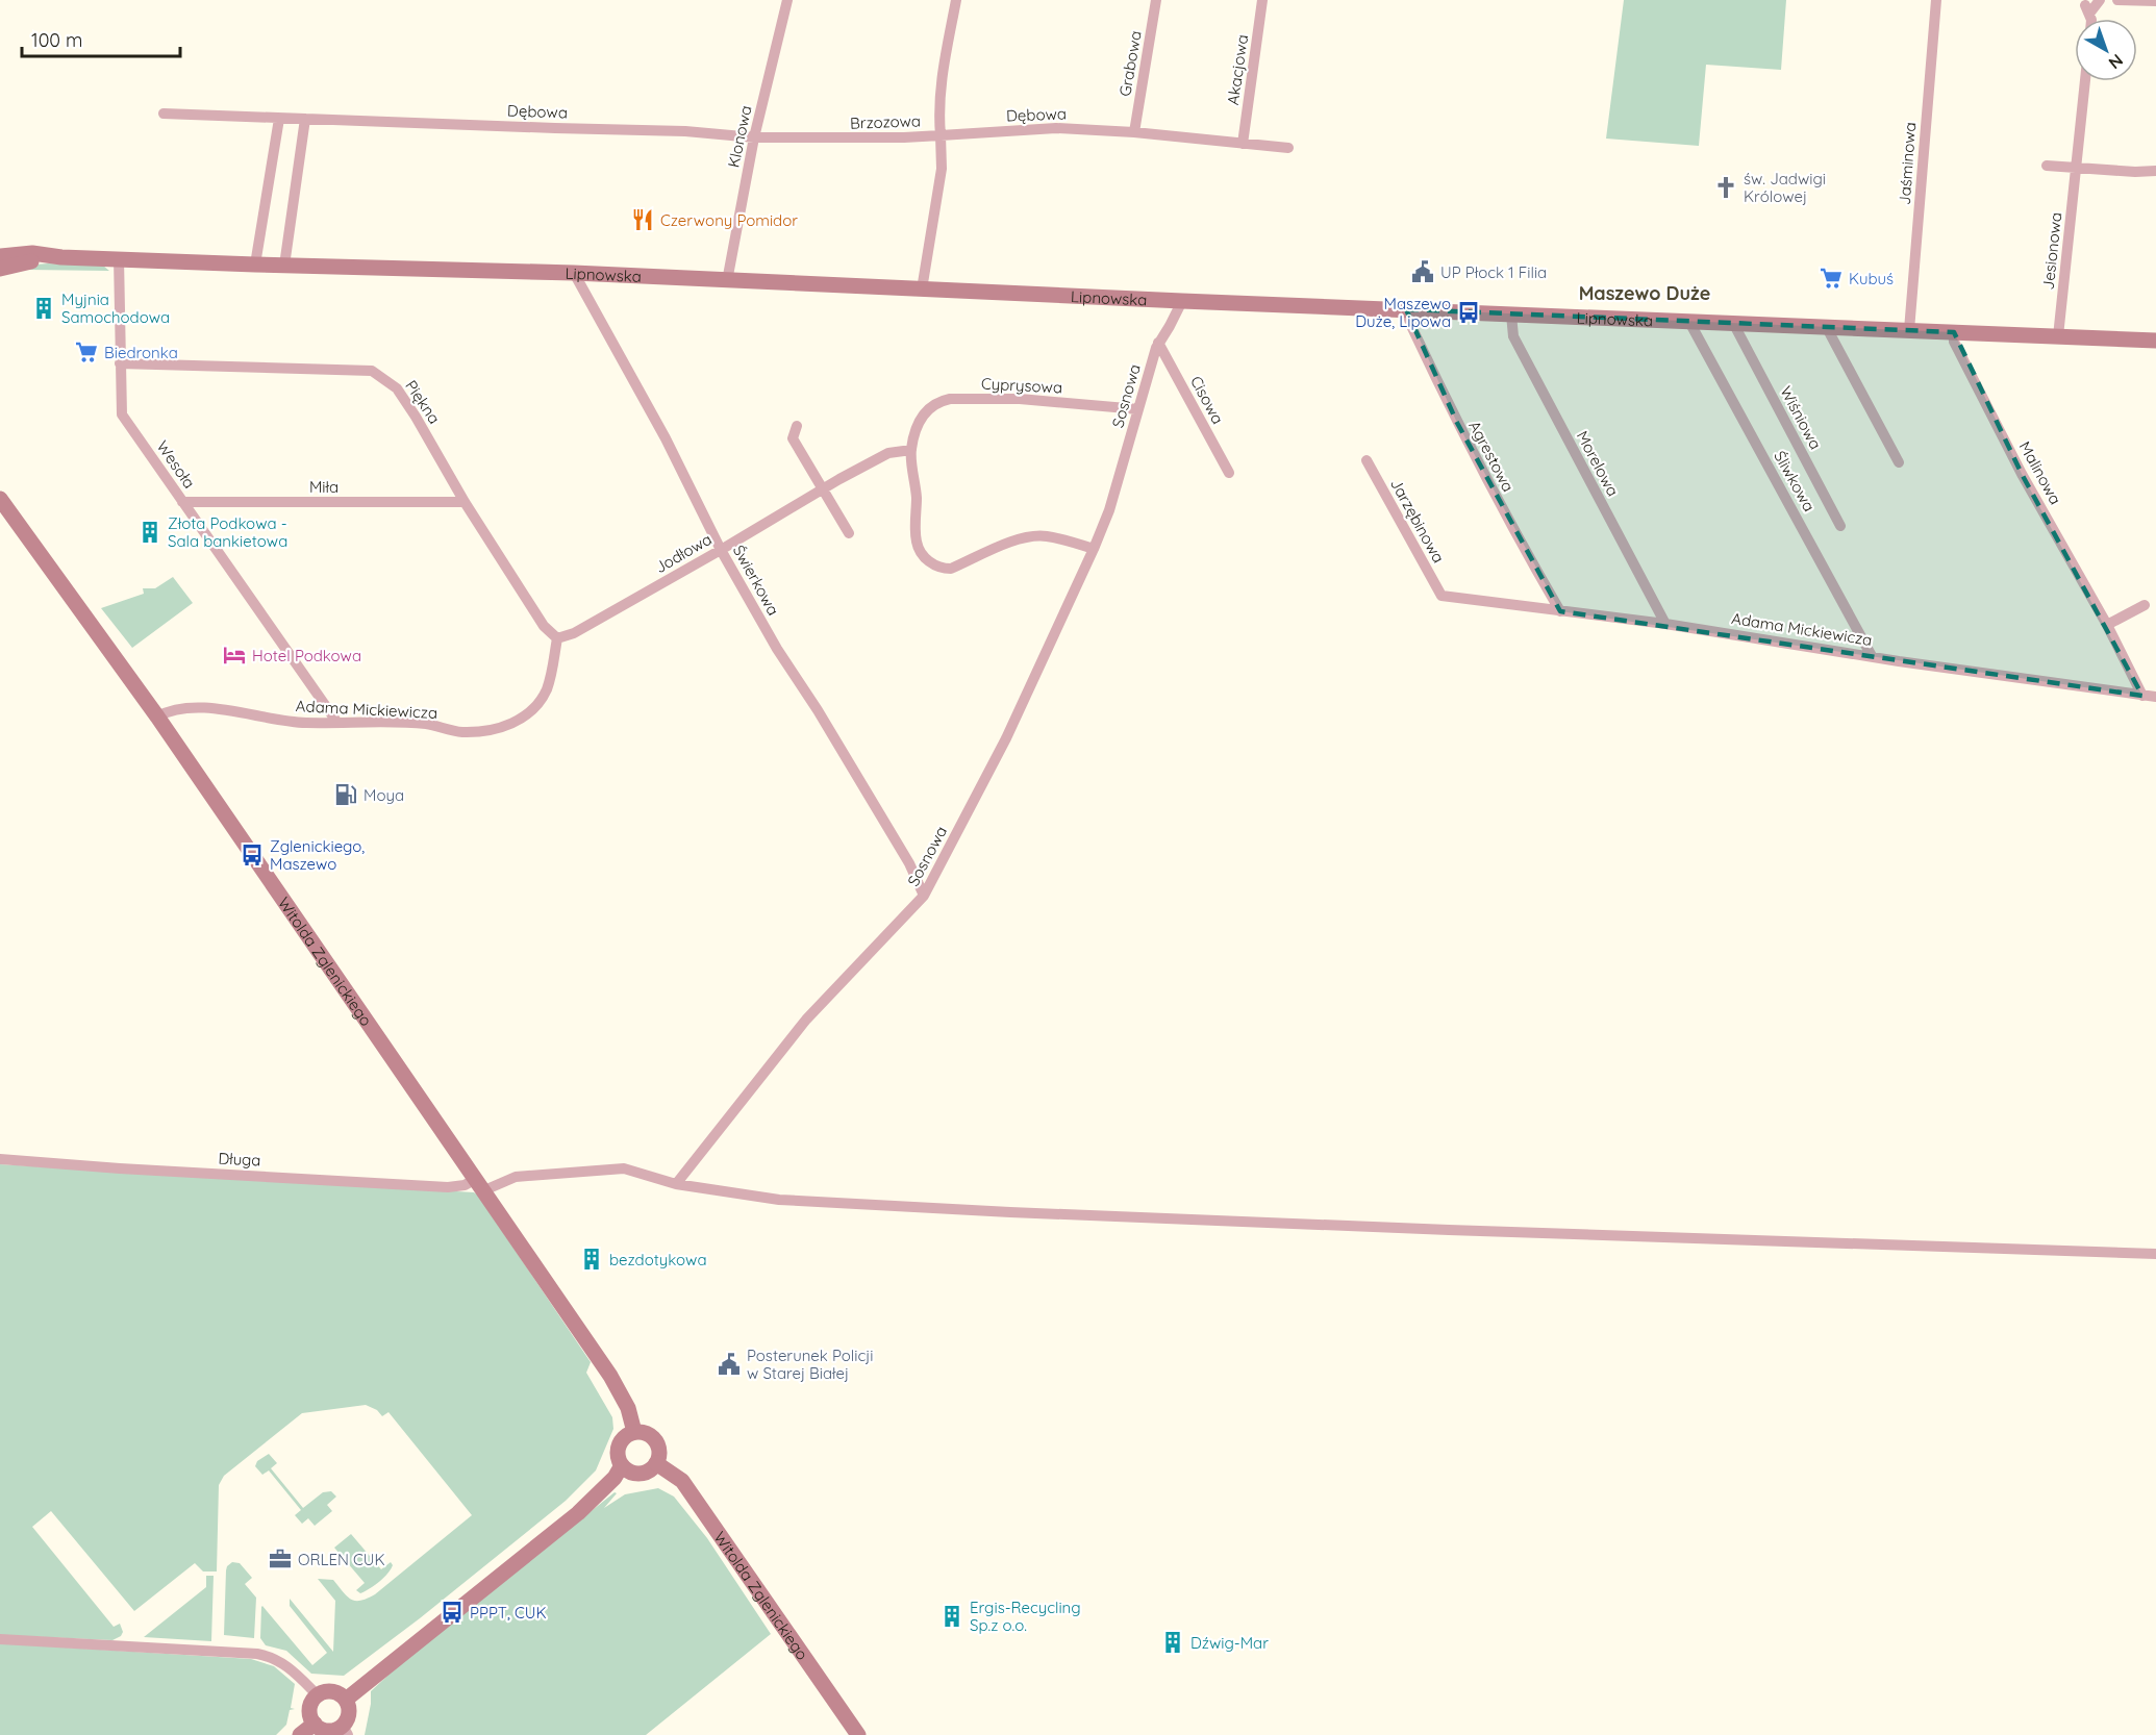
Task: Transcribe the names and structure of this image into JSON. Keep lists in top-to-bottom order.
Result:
{
  "streets": {
    "main road": ["Lipnowska", "Witolda Zglenickiego"],
    "street": [
      "Grabowa",
      "Akacjowa",
      "Dębowa",
      "Brzozowa",
      "Klonowa",
      "Jaśminowa",
      "Jesionowa",
      "Cyprysowa",
      "Sosnowa",
      "Cisowa",
      "Piękna",
      "Wiśniowa",
      "Agrestowa",
      "Morelowa",
      "Wesoła",
      "Malinowa",
      "Śliwkowa",
      "Miła",
      "Jarzębinowa",
      "Jodłowa",
      "Świerkowa",
      "Adama Mickiewicza",
      "Długa"
    ]
  },
  "crossings": [
    ["Grabowa", "Dębowa"],
    ["Akacjowa", "Dębowa"],
    ["Dębowa", "Brzozowa"],
    ["Dębowa", "Klonowa"],
    ["Klonowa", "Lipnowska"],
    ["Jaśminowa", "Lipnowska"],
    ["Jesionowa", "Lipnowska"],
    ["Lipnowska", "Sosnowa"],
    ["Lipnowska", "Wiśniowa"],
    ["Lipnowska", "Agrestowa"],
    ["Lipnowska", "Morelowa"],
    ["Lipnowska", "Wesoła"],
    ["Lipnowska", "Malinowa"],
    ["Lipnowska", "Śliwkowa"],
    ["Lipnowska", "Świerkowa"],
    ["Cyprysowa", "Sosnowa"],
    ["Cyprysowa", "Jodłowa"],
    ["Sosnowa", "Cisowa"],
    ["Sosnowa", "Świerkowa"],
    ["Piękna", "Wesoła"],
    ["Piękna", "Miła"],
    ["Piękna", "Jodłowa"],
    ["Piękna", "Adama Mickiewicza"],
    ["Agrestowa", "Adama Mickiewicza"],
    ["Morelowa", "Adama Mickiewicza"],
    ["Wesoła", "Miła"],
    ["Wesoła", "Adama Mickiewicza"],
    ["Malinowa", "Adama Mickiewicza"],
    ["Śliwkowa", "Adama Mickiewicza"],
    ["Jarzębinowa", "Adama Mickiewicza"],
    ["Jodłowa", "Świerkowa"],
    ["Jodłowa", "Adama Mickiewicza"],
    ["Adama Mickiewicza", "Witolda Zglenickiego"],
    ["Witolda Zglenickiego", "Długa"]
  ],
  "districts": ["Maszewo Duże"],
  "places": {
    "church": ["św. Jadwigi Królowej"],
    "restaurant": ["Czerwony Pomidor"],
    "public building": ["UP Płock 1 Filia", "Posterunek Policji w Starej Białej"],
    "supermarket": ["Kubuś", "Biedronka"],
    "building": [
      "Myjnia Samochodowa",
      "Złota Podkowa - Sala bankietowa",
      "bezdotykowa",
      "Ergis-Recycling Sp.z o.o.",
      "Dźwig-Mar"
    ],
    "bus stop": ["Maszewo Duże, Lipowa", "Zglenickiego, Maszewo", "PPPT, CUK"],
    "hotel": ["Hotel Podkowa"],
    "fuel station": ["Moya"],
    "office": ["ORLEN CUK"]
  },
  "scale_bar": "100 m",
  "north": "bottom right"
}
